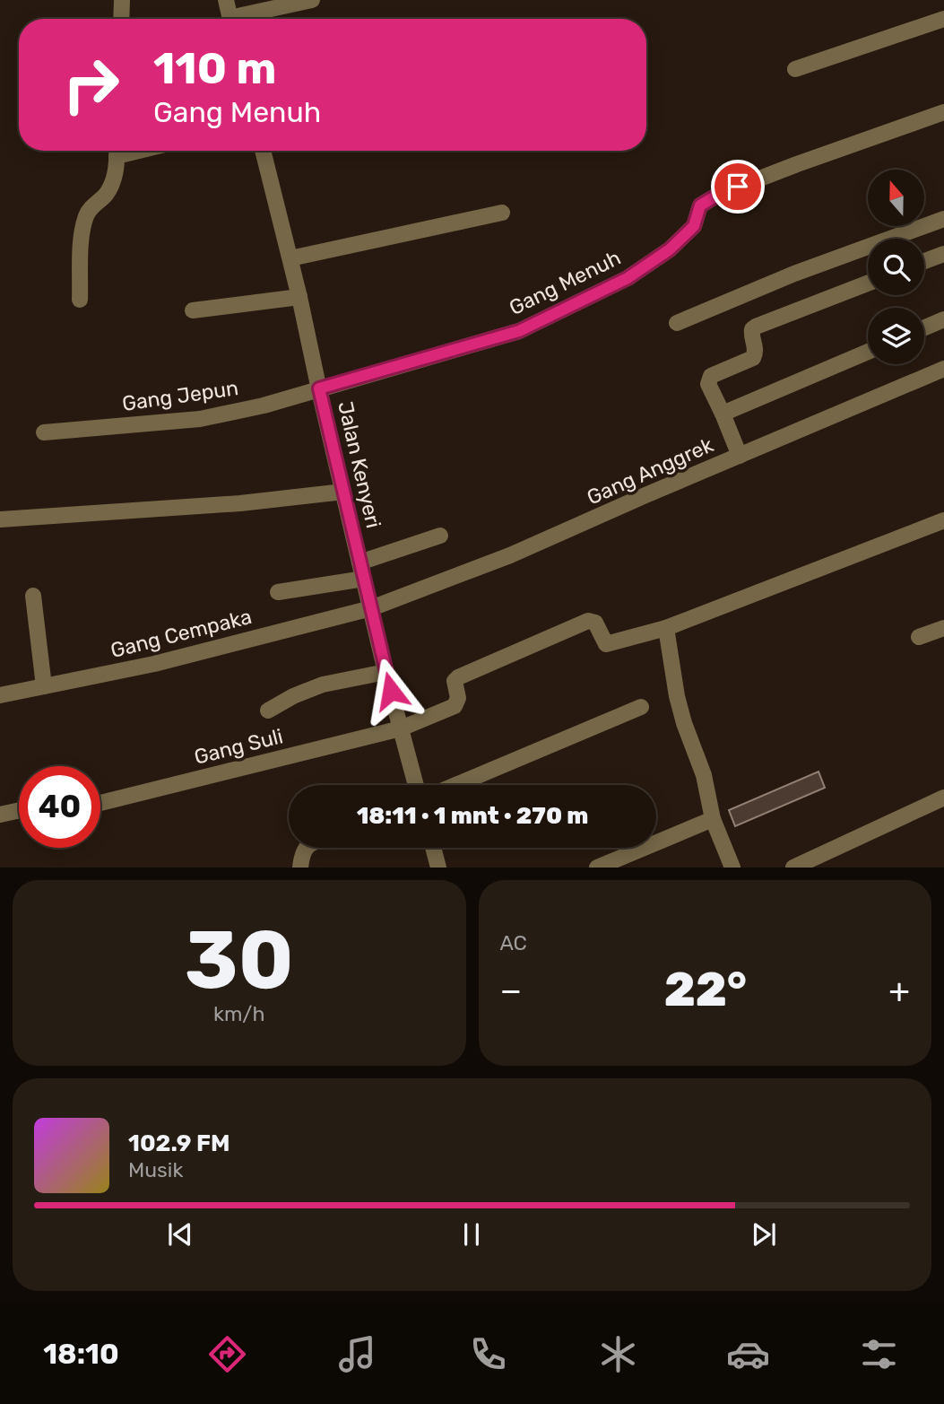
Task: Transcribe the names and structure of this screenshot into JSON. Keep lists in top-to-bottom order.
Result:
{
  "streets": {
    "street": [
      "Gang Menuh",
      "Gang Jepun",
      "Jalan Kenyeri",
      "Gang Anggrek",
      "Gang Cempaka",
      "Gang Suli"
    ]
  },
  "crossings": [
    ["Gang Menuh", "Gang Jepun"],
    ["Gang Menuh", "Jalan Kenyeri"],
    ["Gang Jepun", "Jalan Kenyeri"],
    ["Jalan Kenyeri", "Gang Anggrek"],
    ["Jalan Kenyeri", "Gang Cempaka"],
    ["Jalan Kenyeri", "Gang Suli"],
    ["Gang Anggrek", "Gang Cempaka"]
  ],
  "north": "top",
  "page": {
    "turn": ["110 m", "Gang Menuh"],
    "limit": "40",
    "trip": "18:11 · 1 mnt · 270 m",
    "tile": [
      ["30", "km/h"],
      "AC"
    ],
    "heat": ["−", "22°", "+"],
    "song": ["102.9 FM", "Musik"],
    "tabs": "18:10"
  }
}
